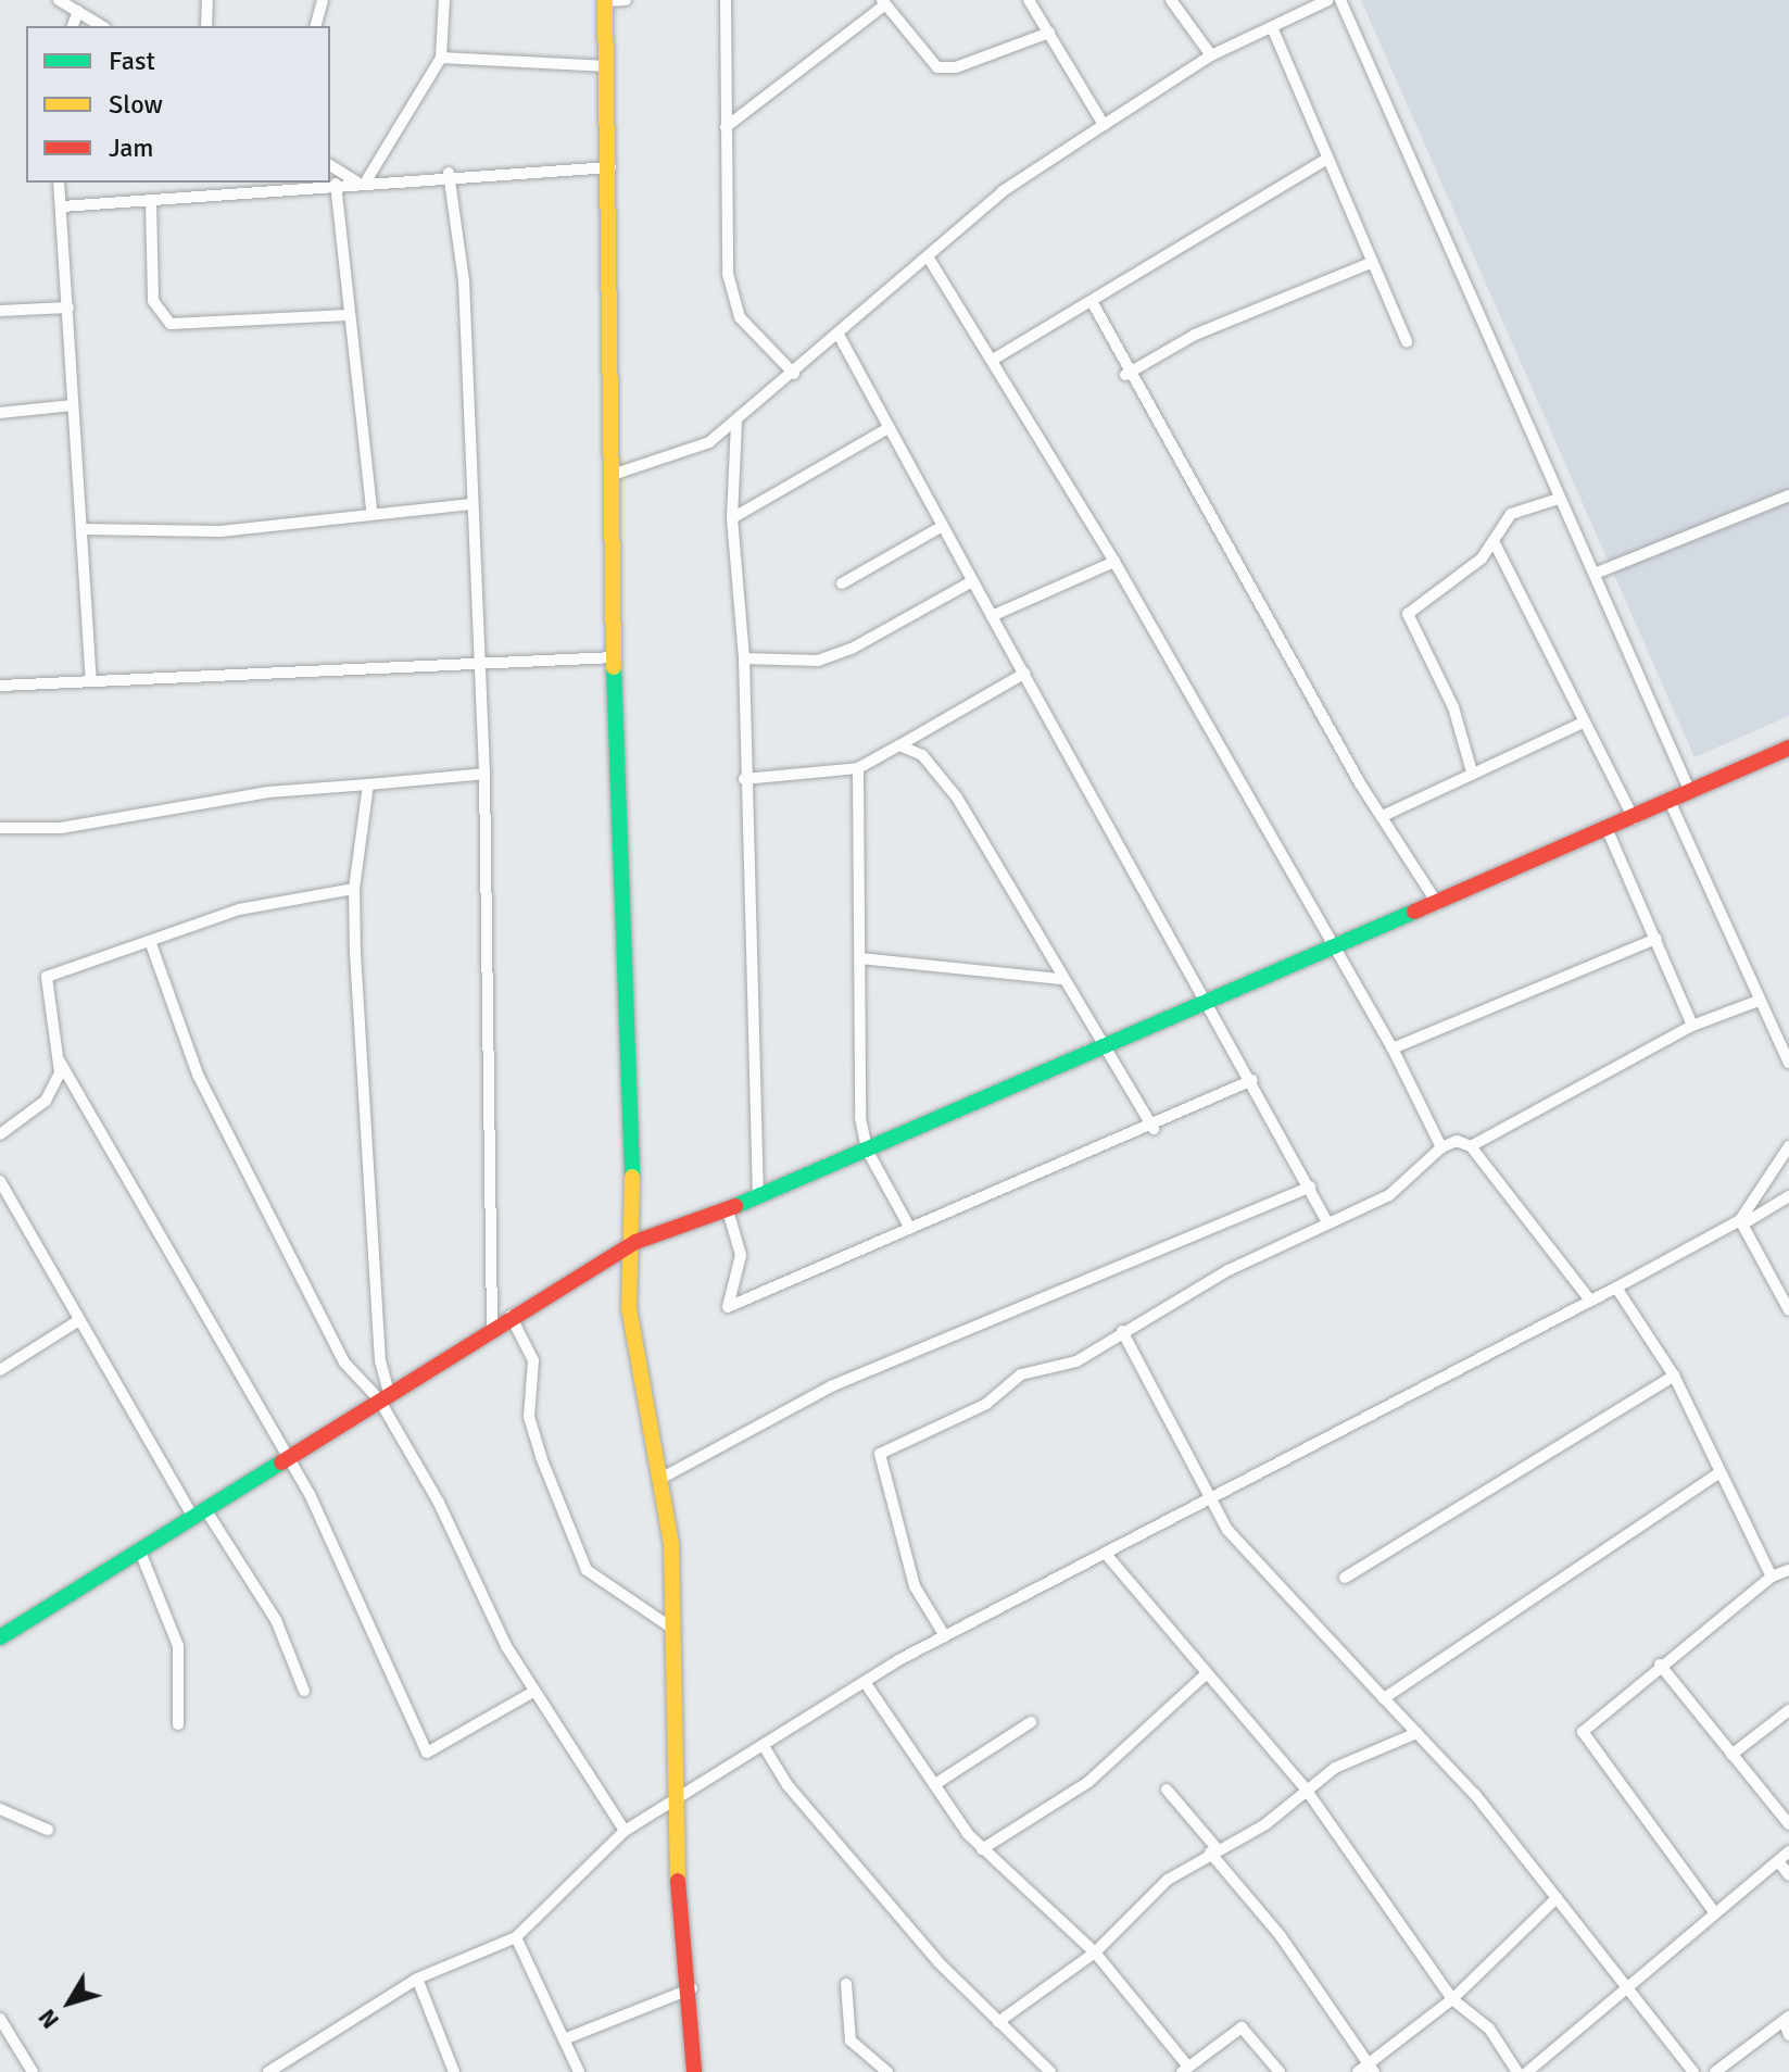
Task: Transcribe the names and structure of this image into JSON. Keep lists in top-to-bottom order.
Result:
{
  "legend": ["Fast", "Slow", "Jam"],
  "north": "bottom left"
}
